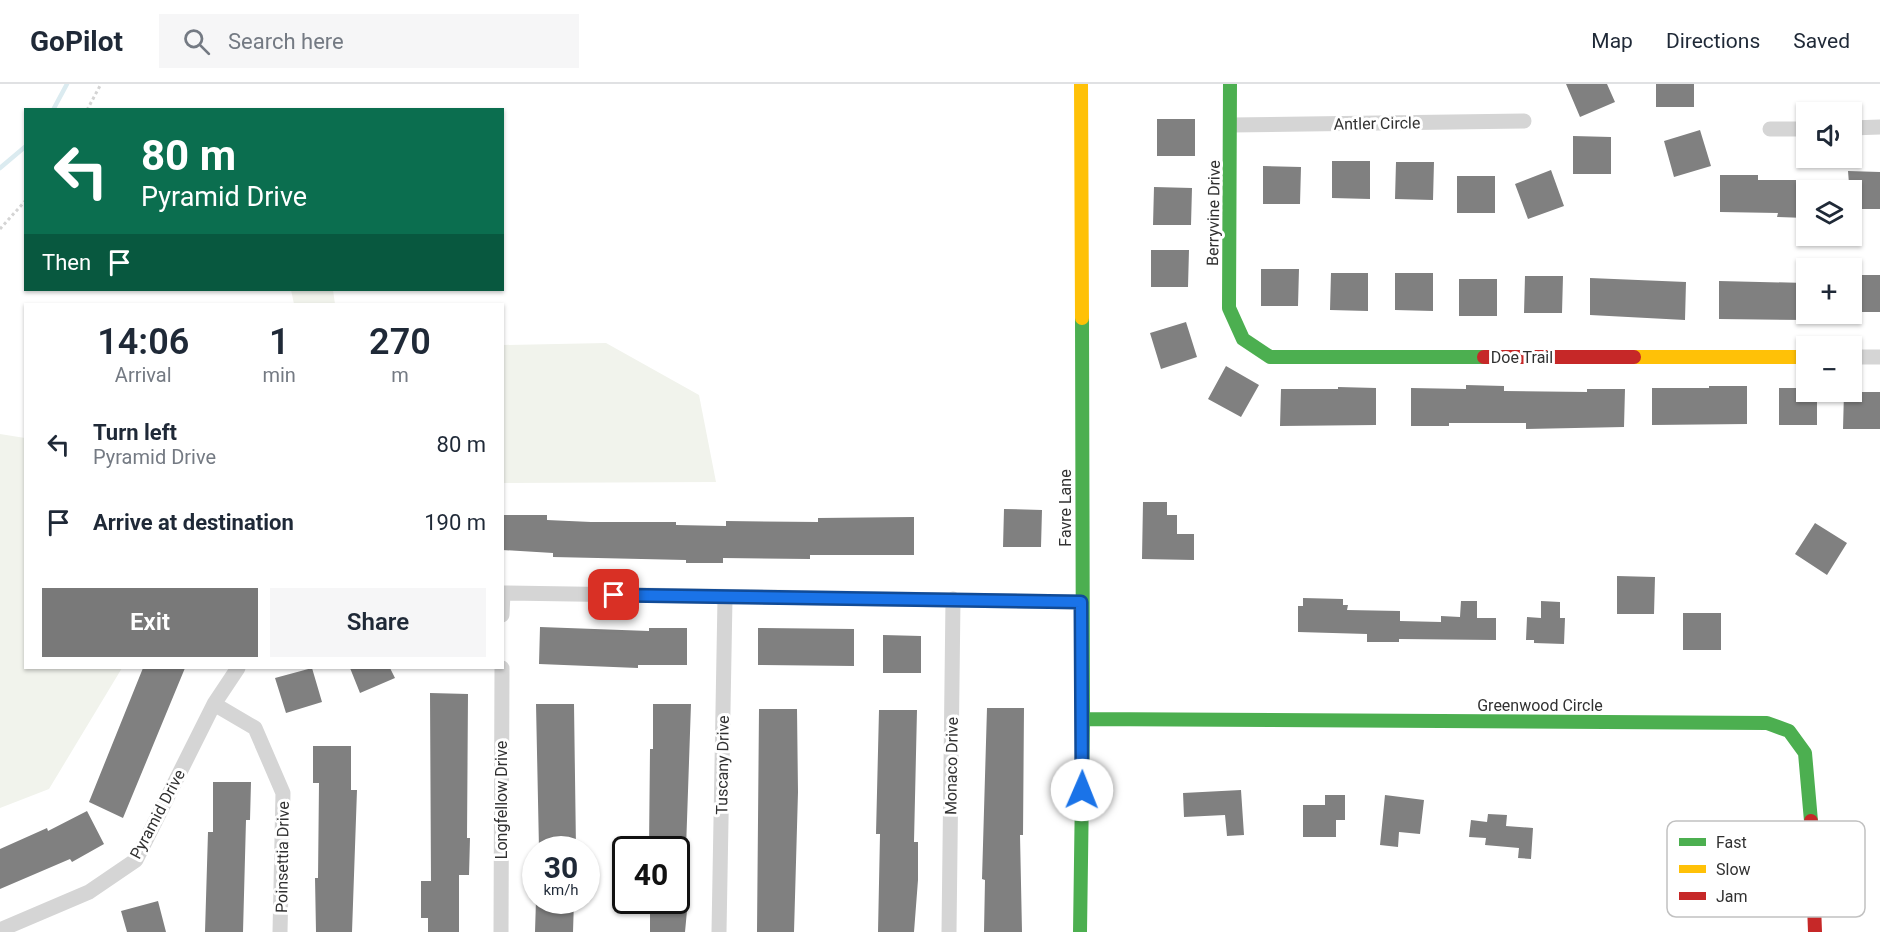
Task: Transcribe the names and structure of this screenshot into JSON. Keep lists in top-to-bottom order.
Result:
{
  "streets": {
    "street": [
      "Antler Circle",
      "Berryvine Drive",
      "Doe Trail",
      "Favre Lane",
      "Greenwood Circle",
      "Tuscany Drive",
      "Monaco Drive",
      "Longfellow Drive",
      "Pyramid Drive",
      "Poinsettia Drive"
    ]
  },
  "crossings": [
    ["Antler Circle", "Berryvine Drive"],
    ["Berryvine Drive", "Doe Trail"],
    ["Favre Lane", "Greenwood Circle"],
    ["Pyramid Drive", "Poinsettia Drive"]
  ],
  "legend": ["Fast", "Slow", "Jam"],
  "page": {
    "header": "GoPilot",
    "search": "Search here",
    "nav": ["Map", "Directions", "Saved"],
    "map_buttons": ["+", "−"],
    "turn": ["80 m", "Pyramid Drive"],
    "then": "Then",
    "eta": [
      "14:06",
      "Arrival",
      "1",
      "min",
      "270",
      "m"
    ],
    "list": [
      {
        "name": "Turn left",
        "note": "Pyramid Drive",
        "value": "80 m"
      },
      {
        "name": "Arrive at destination",
        "value": "190 m"
      }
    ],
    "buttons": ["Exit", "Share"],
    "speed": "30 km/h",
    "limit": "40"
  }
}
